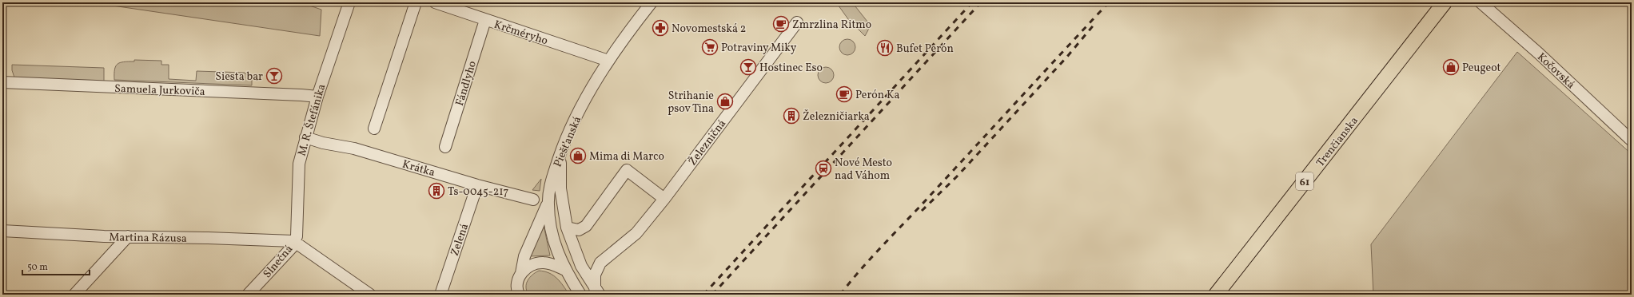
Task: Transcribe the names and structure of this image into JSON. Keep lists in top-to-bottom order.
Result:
{
  "streets": {
    "main road": ["Trenčianska", "61"],
    "street": [
      "Krčméryho",
      "Kočovská",
      "Fándlyho",
      "Samuela Jurkoviča",
      "M. R. Štefánika",
      "Piešťanská",
      "Železničná",
      "Krátka",
      "Martina Rázusa",
      "Zelená",
      "Slnečná"
    ]
  },
  "crossings": [
    ["Krčméryho", "Fándlyho"],
    ["Krčméryho", "Piešťanská"],
    ["Samuela Jurkoviča", "M. R. Štefánika"],
    ["M. R. Štefánika", "Krátka"],
    ["M. R. Štefánika", "Martina Rázusa"],
    ["M. R. Štefánika", "Slnečná"],
    ["Krátka", "Zelená"],
    ["Martina Rázusa", "Slnečná"]
  ],
  "places": {
    "cafe": ["Zmrzlina Ritmo", "Perón Ka"],
    "pharmacy": ["Novomestská 2"],
    "supermarket": ["Potraviny Miky"],
    "restaurant": ["Bufet Perón"],
    "bar": ["Hostinec Eso", "Siesta bar"],
    "shop": ["Peugeot", "Strihanie psov Tina", "Mima di Marco"],
    "building": ["Železničiarka", "Ts-0045-217"],
    "station": ["Nové Mesto nad Váhom"]
  },
  "scale_bar": "50 m"
}
